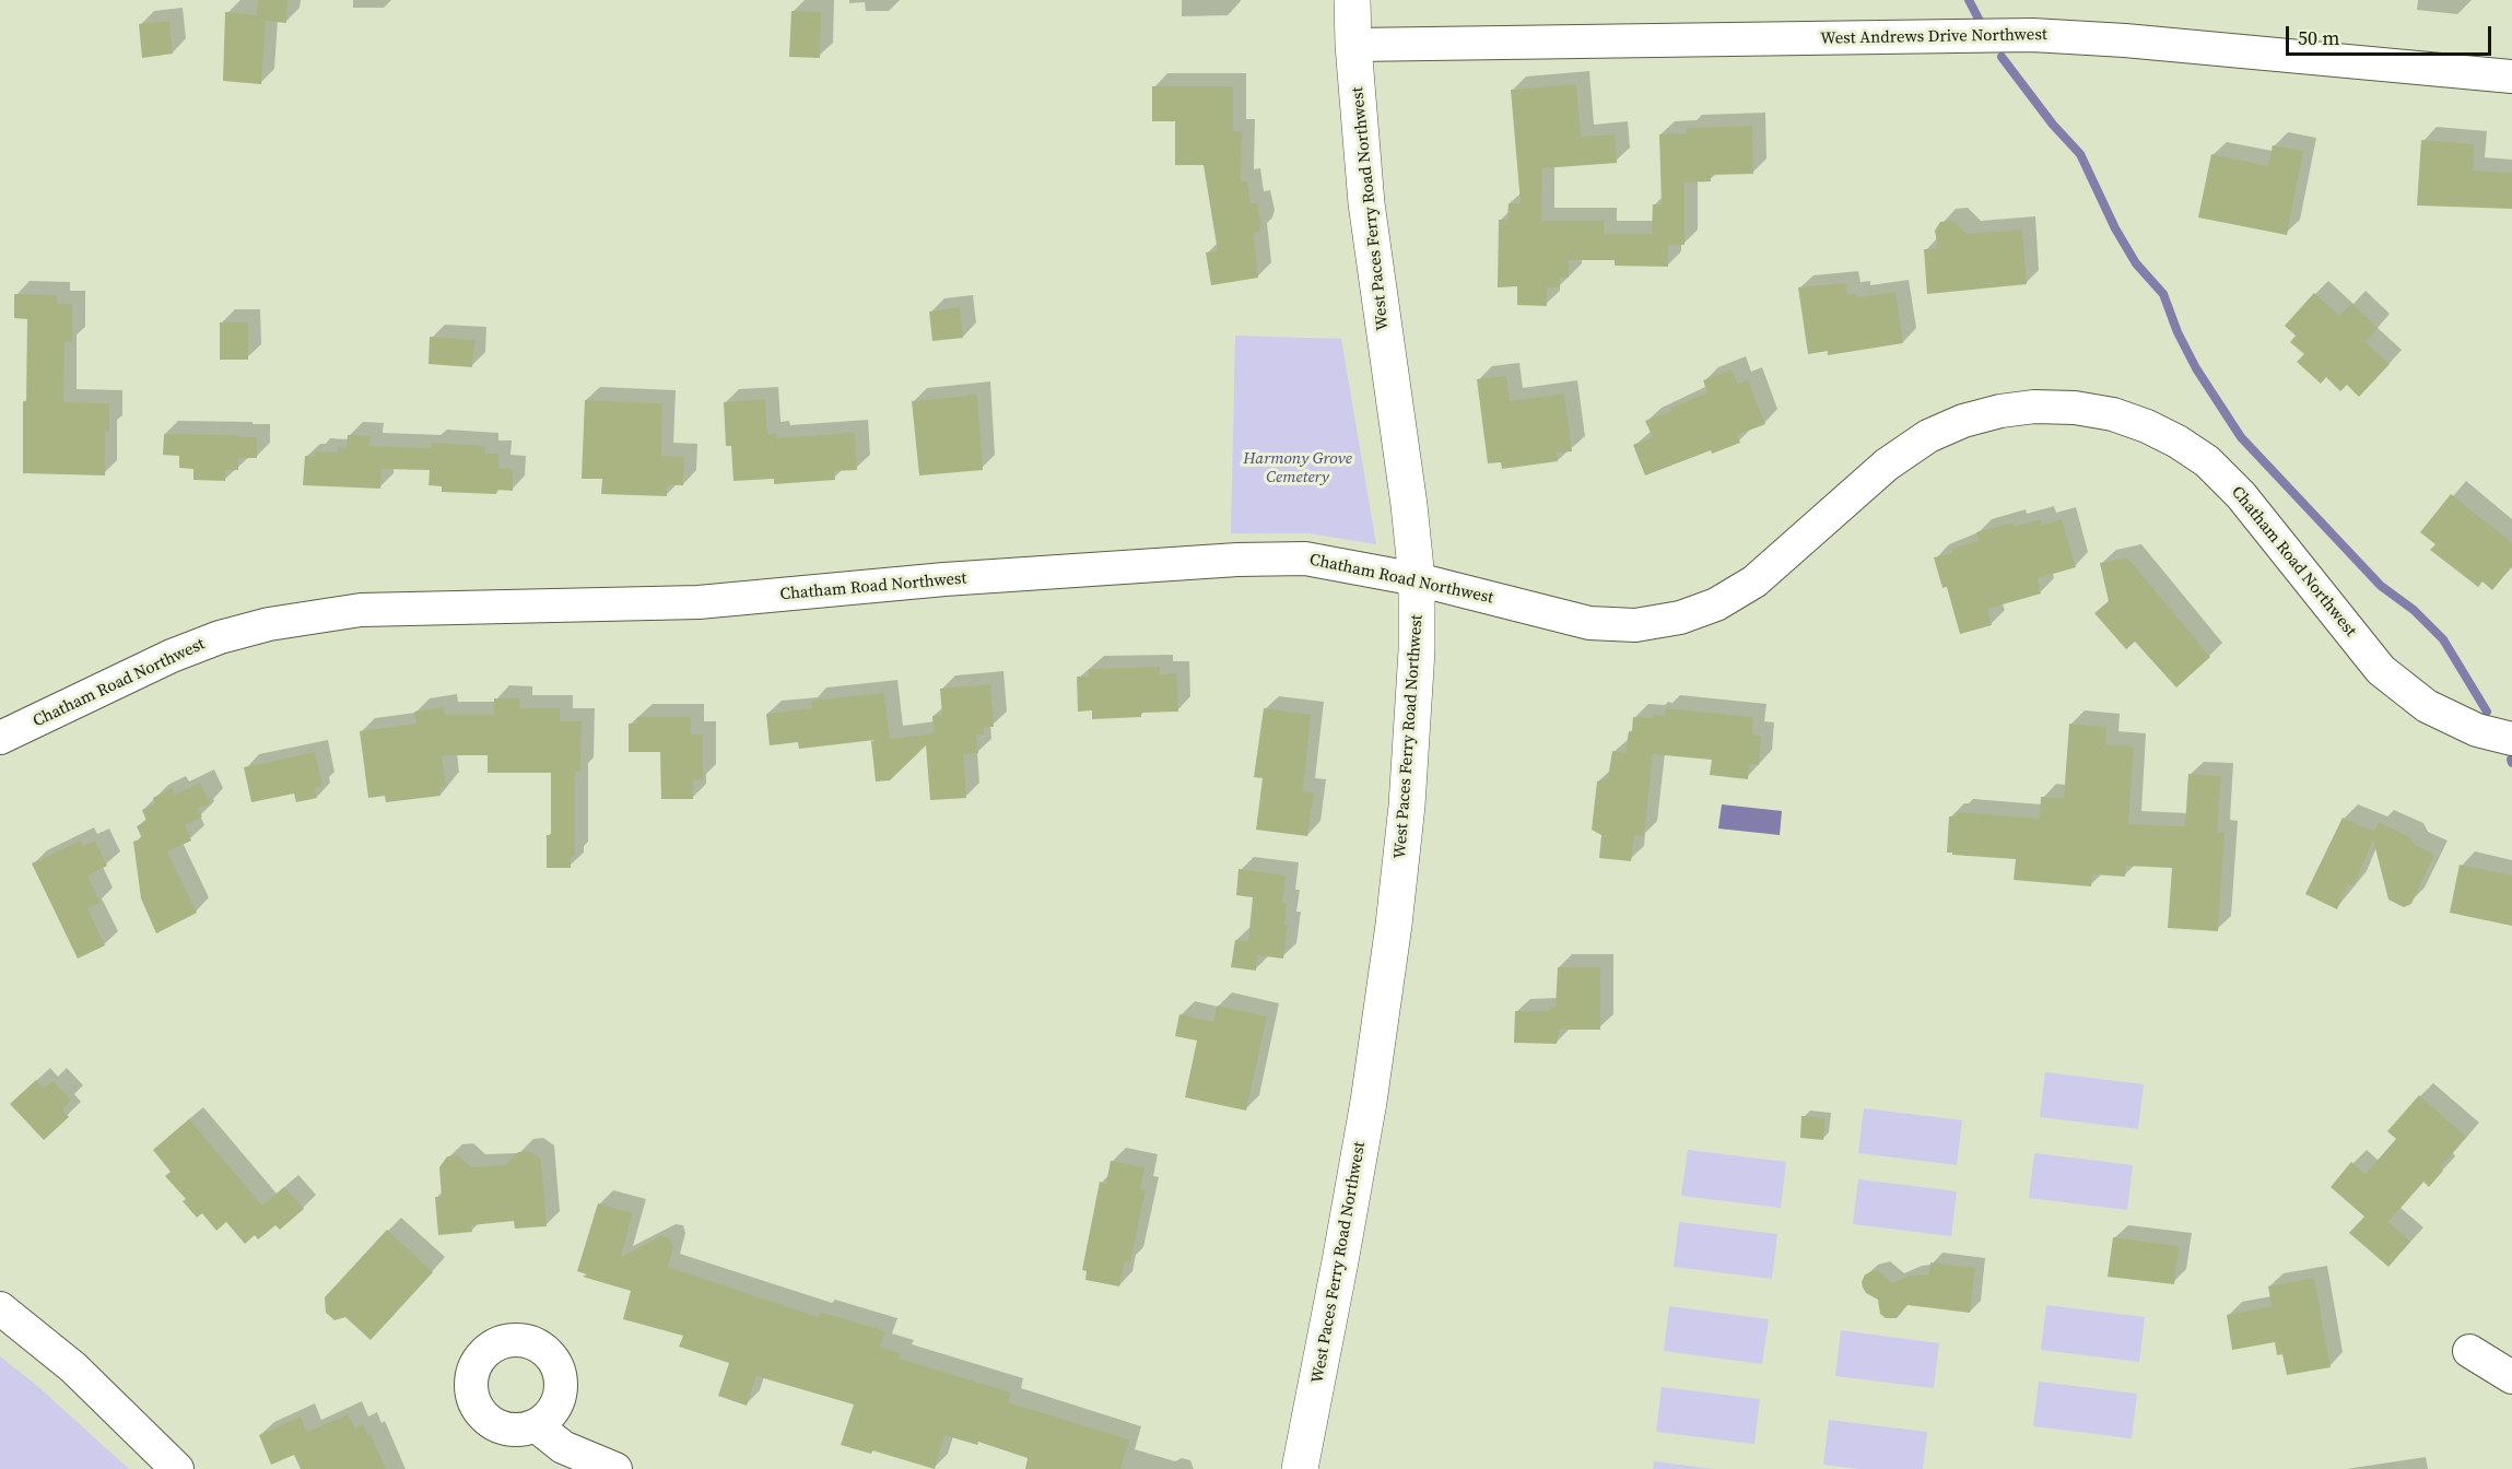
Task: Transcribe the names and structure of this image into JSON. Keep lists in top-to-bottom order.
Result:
{
  "streets": {
    "main road": ["West Paces Ferry Road Northwest"],
    "street": ["West Andrews Drive Northwest", "Chatham Road Northwest"]
  },
  "crossings": [
    ["West Andrews Drive Northwest", "West Paces Ferry Road Northwest"],
    ["West Paces Ferry Road Northwest", "Chatham Road Northwest"]
  ],
  "parks": ["Harmony Grove Cemetery"],
  "scale_bar": "50 m"
}
